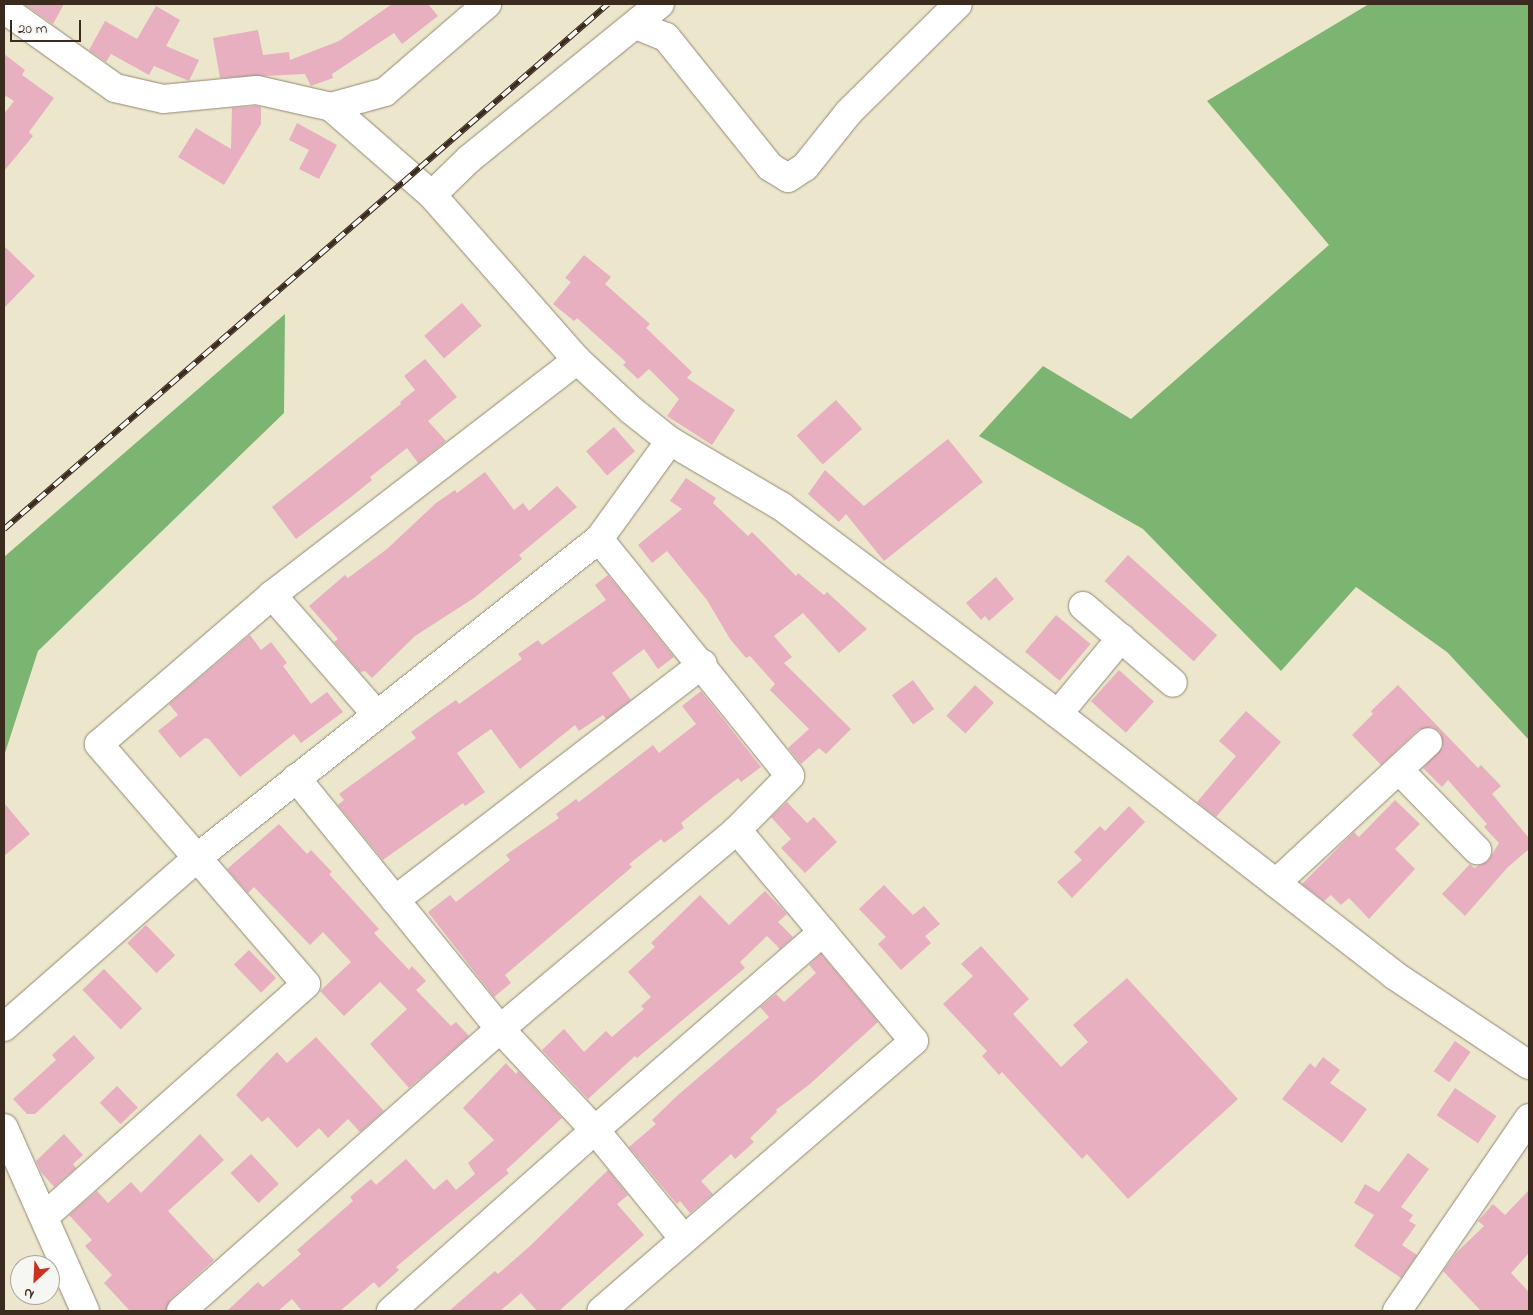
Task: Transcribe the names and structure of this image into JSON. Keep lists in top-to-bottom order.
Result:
{
  "scale_bar": "20 m",
  "north": "bottom left"
}
